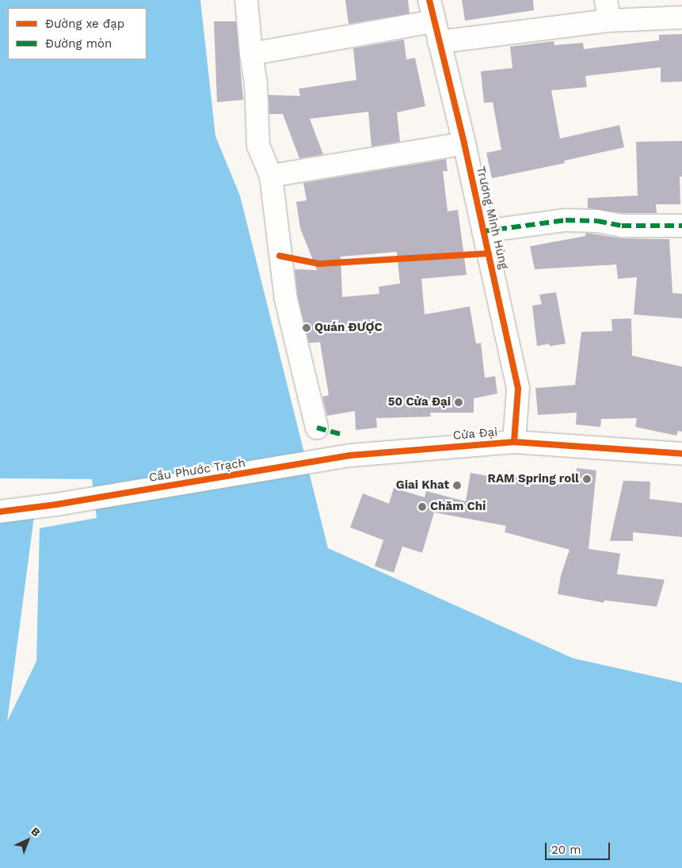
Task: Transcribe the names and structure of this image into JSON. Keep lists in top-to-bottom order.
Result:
{
  "streets": {
    "street": ["Trương Minh Hùng", "Cửa Đại", "Cầu Phước Trạch"]
  },
  "crossings": [
    ["Trương Minh Hùng", "Cửa Đại"],
    ["Cửa Đại", "Cầu Phước Trạch"]
  ],
  "places": [
    "Quán ĐƯỢC",
    "50 Cửa Đại",
    "RAM Spring roll",
    "Giai Khat",
    "Chăm Chỉ"
  ],
  "legend": ["Đường xe đạp", "Đường mòn"],
  "scale_bar": "20 m",
  "north": "top right"
}
